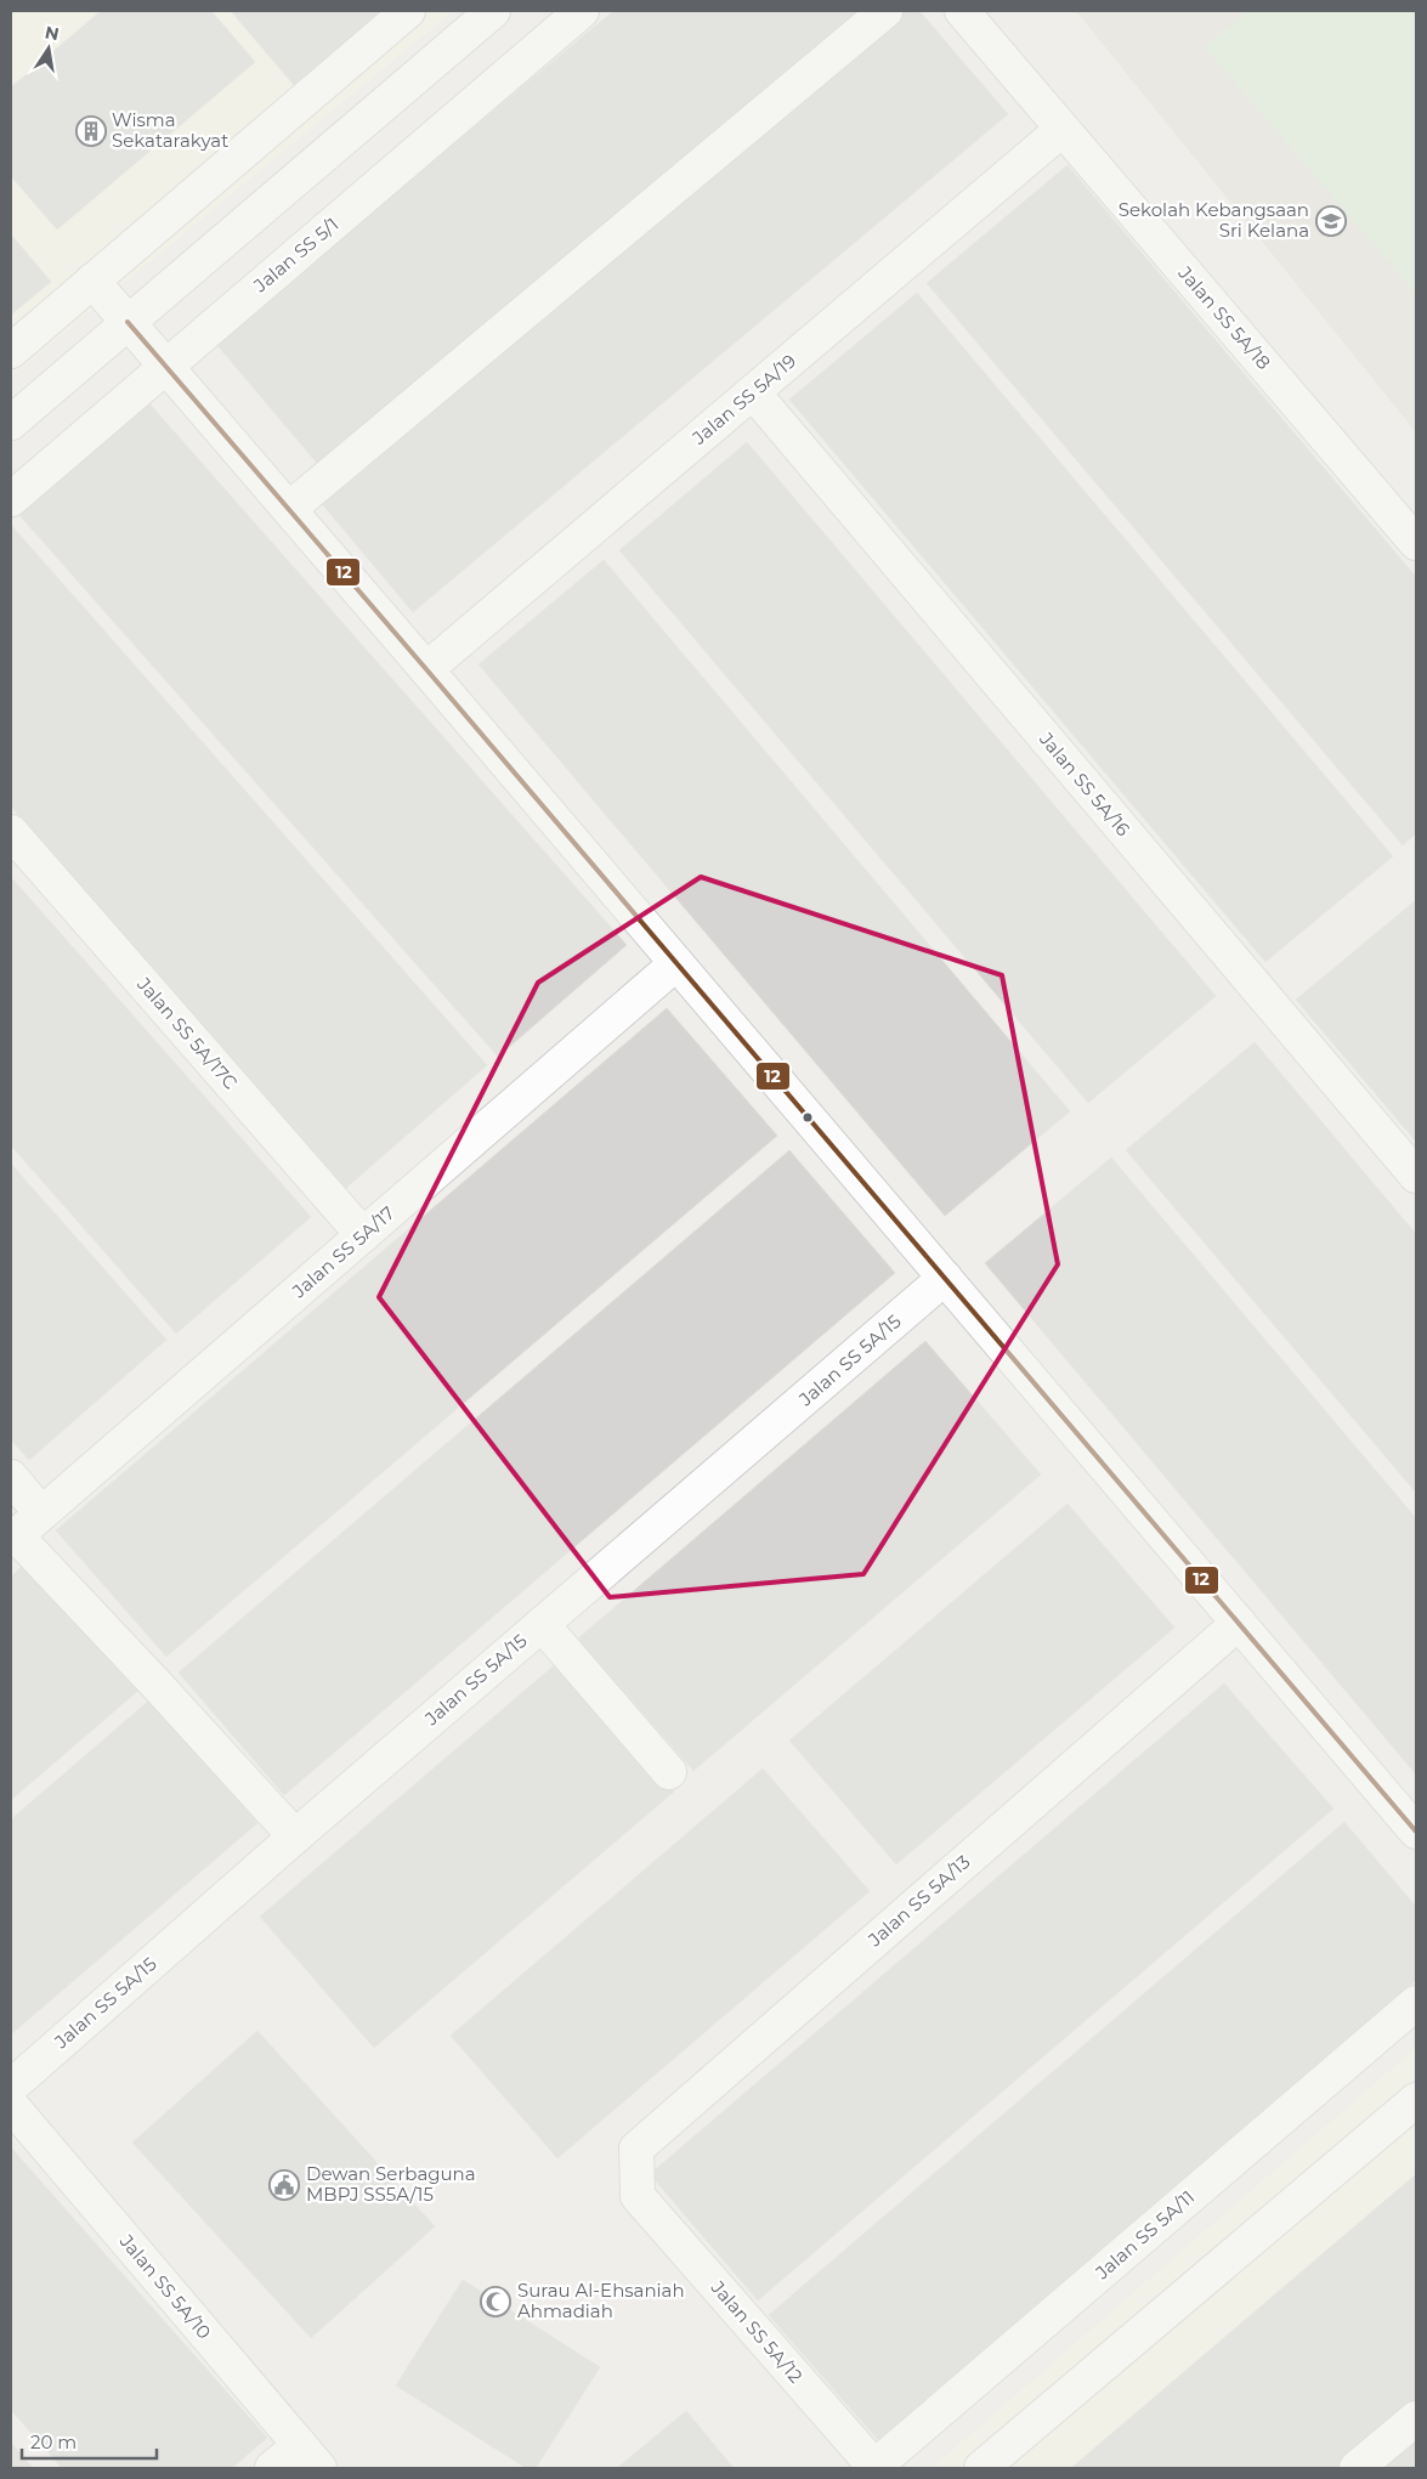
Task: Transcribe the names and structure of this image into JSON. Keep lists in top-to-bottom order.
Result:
{
  "streets": {
    "street": [
      "Jalan SS 5/1",
      "Jalan SS 5A/18",
      "Jalan SS 5A/19",
      "Jalan SS 5A/16",
      "Jalan SS 5A/17C",
      "Jalan SS 5A/17",
      "Jalan SS 5A/15",
      "Jalan SS 5A/13",
      "Jalan SS 5A/11",
      "Jalan SS 5A/10",
      "Jalan SS 5A/12"
    ]
  },
  "crossings": [
    ["Jalan SS 5A/18", "Jalan SS 5A/19"],
    ["Jalan SS 5A/19", "Jalan SS 5A/16"],
    ["Jalan SS 5A/17C", "Jalan SS 5A/17"],
    ["Jalan SS 5A/13", "Jalan SS 5A/12"],
    ["Jalan SS 5A/11", "Jalan SS 5A/12"]
  ],
  "places": {
    "building": ["Wisma Sekatarakyat"],
    "school or university": ["Sekolah Kebangsaan Sri Kelana"],
    "public building": ["Dewan Serbaguna MBPJ SS5A/15"],
    "mosque": ["Surau Al-Ehsaniah Ahmadiah"]
  },
  "lines": ["transit line 12"],
  "scale_bar": "20 m",
  "north": "top"
}
